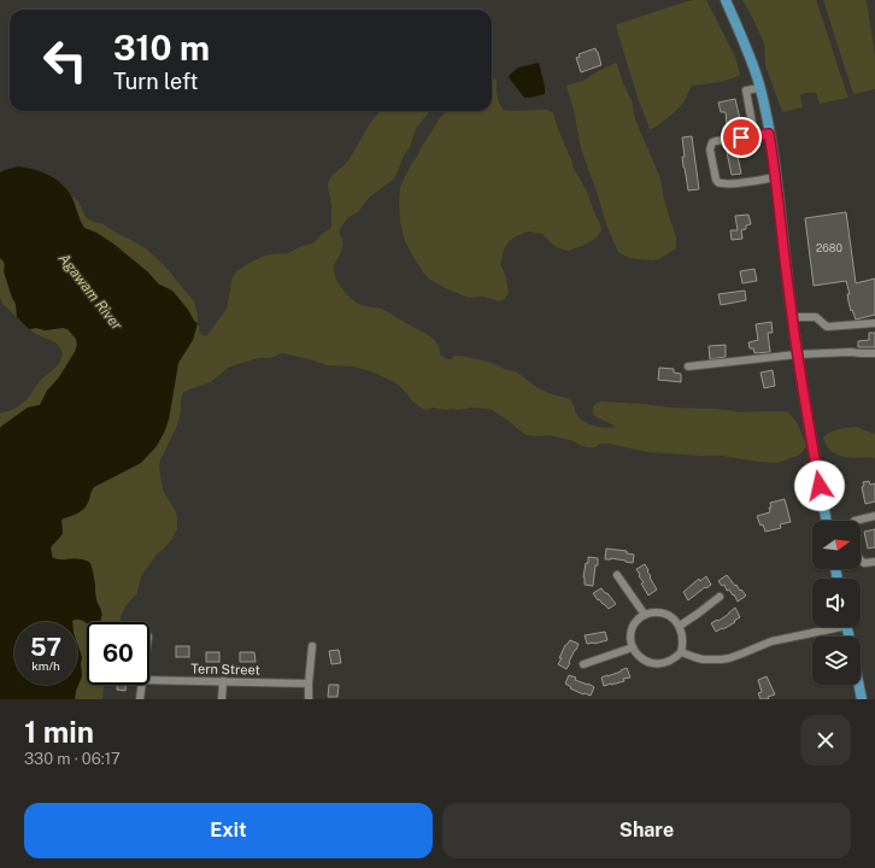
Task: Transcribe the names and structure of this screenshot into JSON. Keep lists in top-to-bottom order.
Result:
{
  "streets": {
    "street": ["Tern Street"]
  },
  "water": ["Agawam River"],
  "house_numbers": ["2680"],
  "north": "right",
  "page": {
    "turn": ["310 m", "Turn left"],
    "speed": "57 km/h",
    "limit": "60",
    "heading": ["1 min", "330 m · 06:17"],
    "buttons": ["Exit", "Share"]
  }
}
